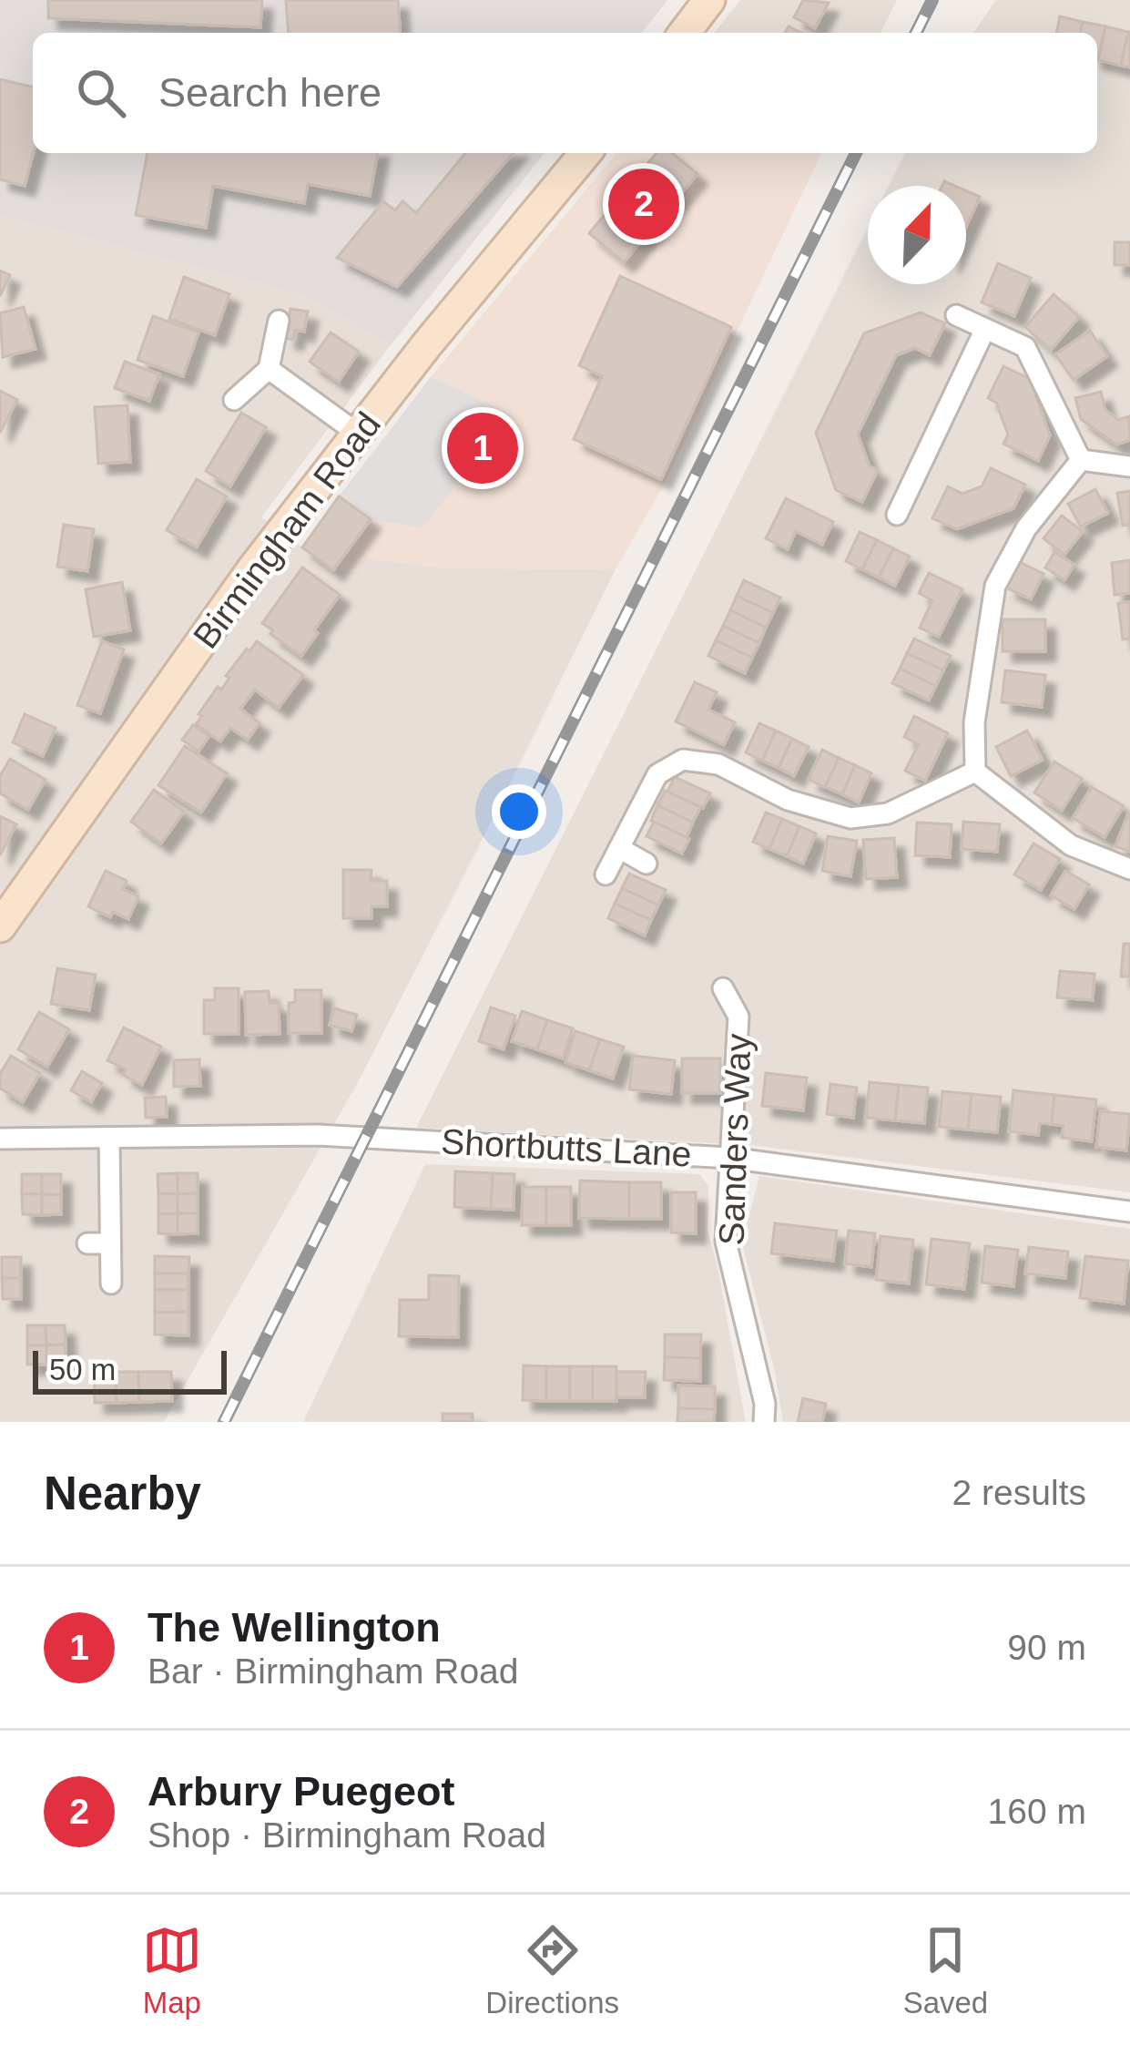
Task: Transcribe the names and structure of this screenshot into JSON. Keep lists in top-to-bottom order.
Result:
{
  "streets": {
    "street": ["Birmingham Road", "Sanders Way", "Shortbutts Lane"]
  },
  "crossings": [
    ["Sanders Way", "Shortbutts Lane"]
  ],
  "scale_bar": "50 m",
  "north": "top right",
  "page": {
    "search": "Search here",
    "pins": ["2", "1"],
    "scale": "50 m",
    "heading": ["Nearby", "2 results"],
    "list": [
      {
        "mark": "1",
        "name": "The Wellington",
        "note": "Bar · Birmingham Road",
        "value": "90 m"
      },
      {
        "mark": "2",
        "name": "Arbury Puegeot",
        "note": "Shop · Birmingham Road",
        "value": "160 m"
      }
    ],
    "nav": ["Map", "Directions", "Saved"]
  }
}
